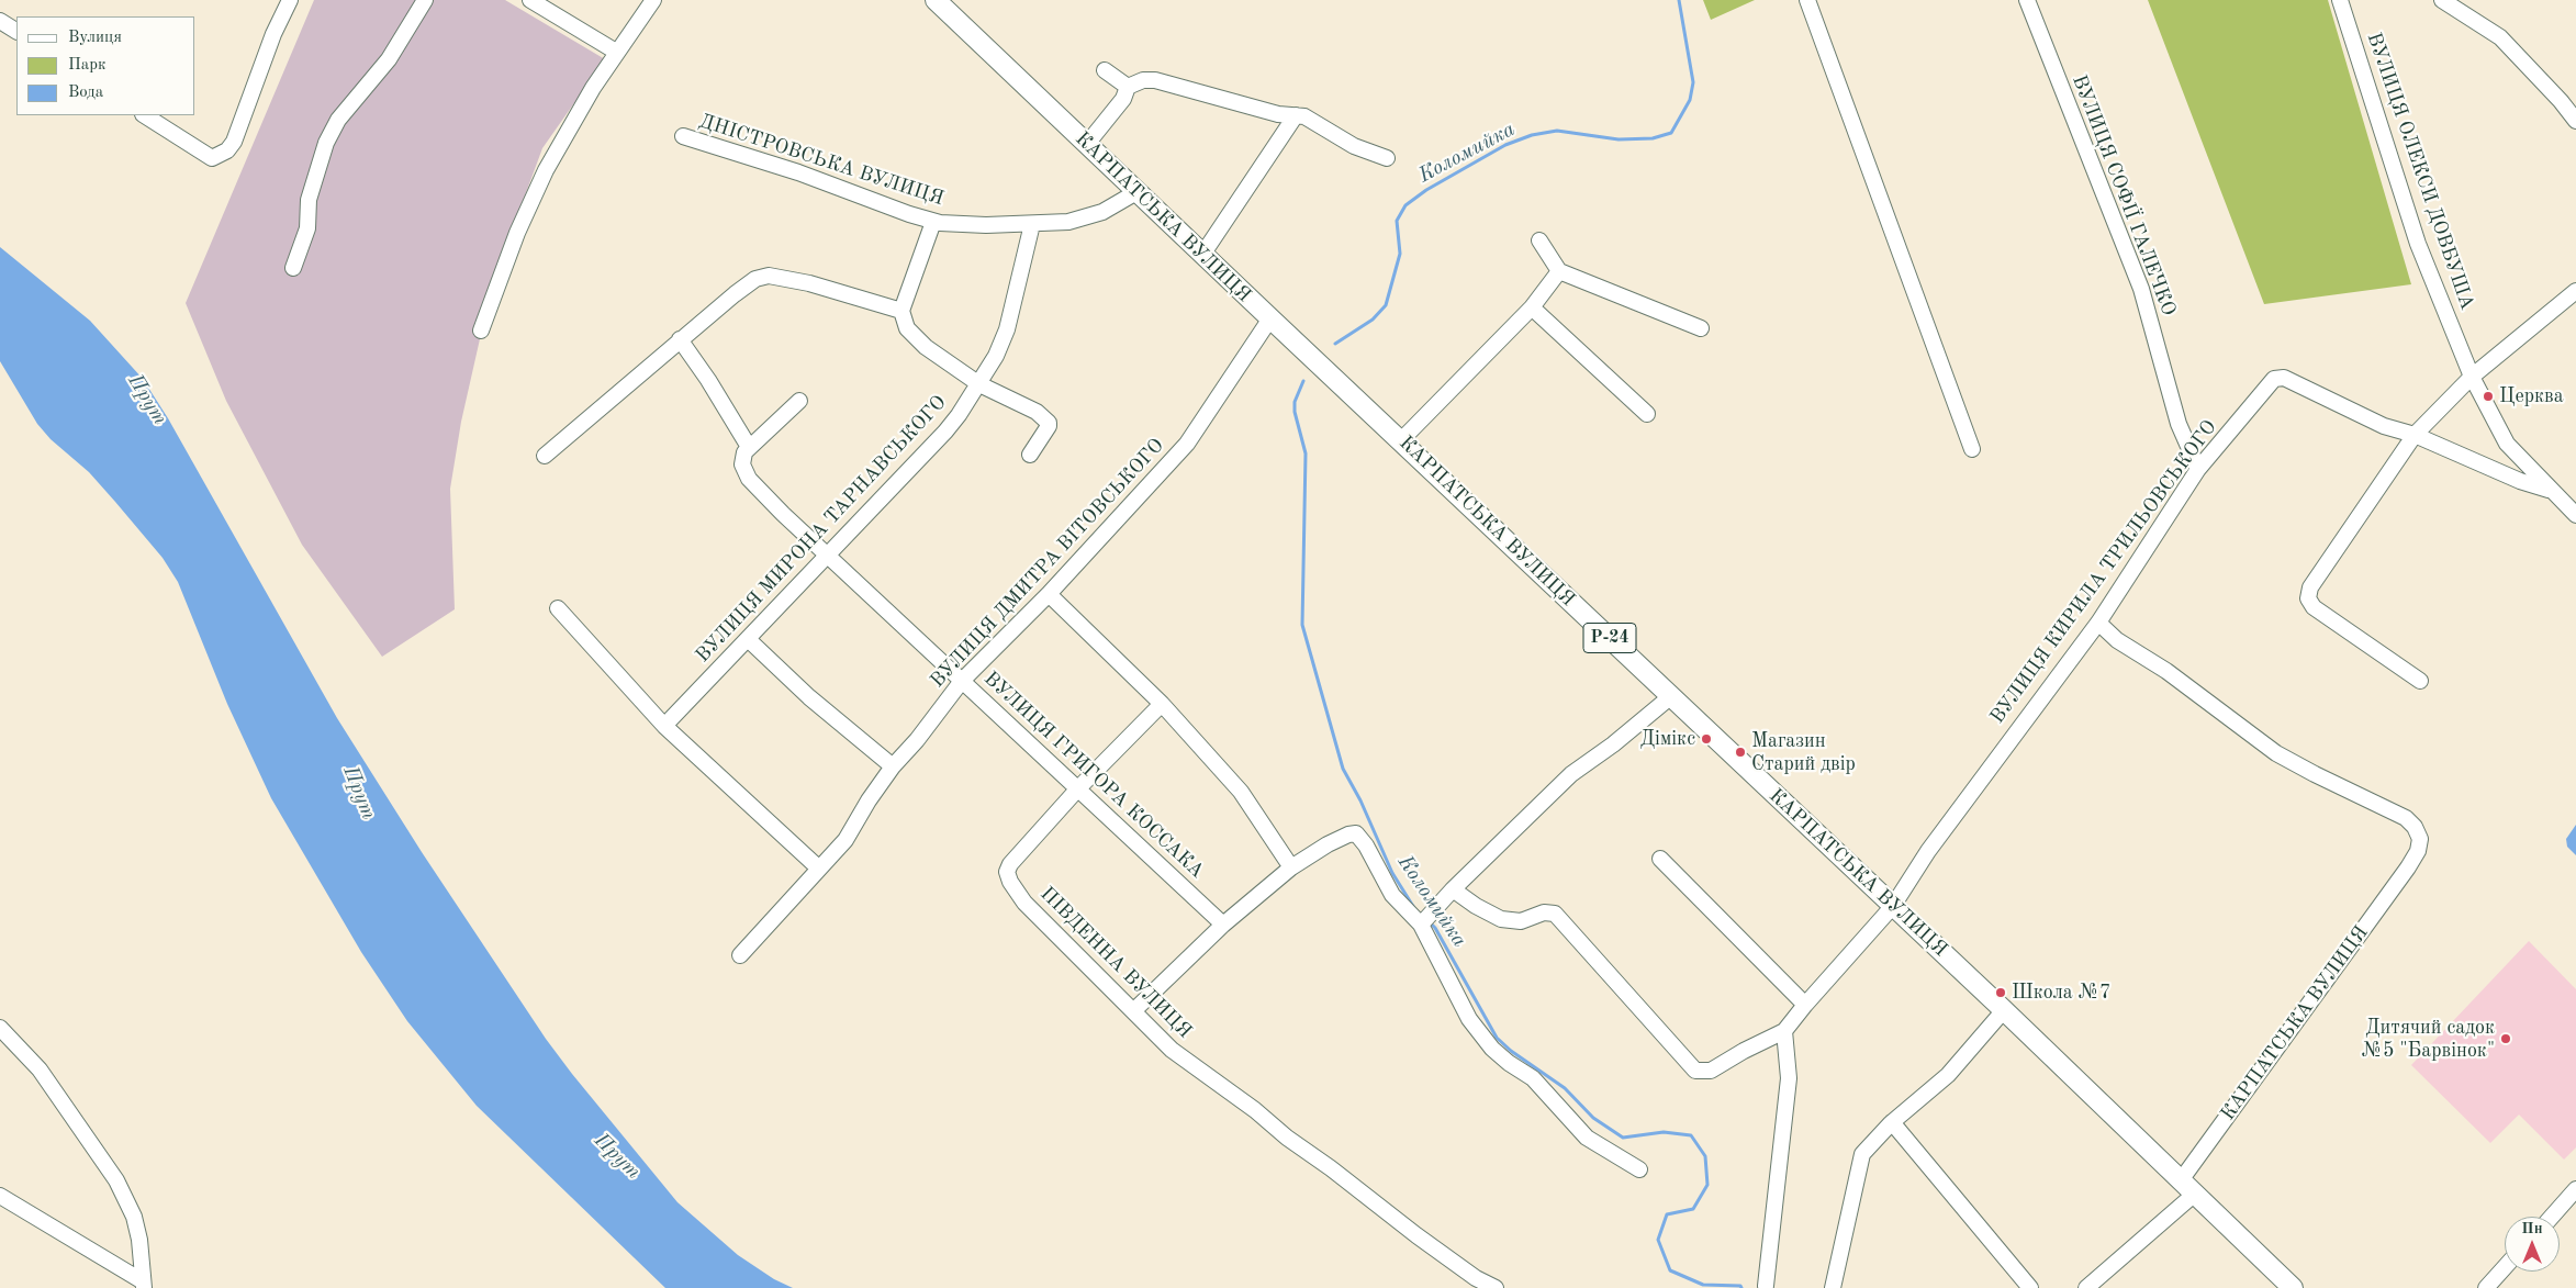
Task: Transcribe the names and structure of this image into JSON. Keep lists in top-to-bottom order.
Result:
{
  "streets": {
    "main road": ["КАРПАТСЬКА ВУЛИЦЯ", "Р-24"],
    "street": [
      "ДНІСТРОВСЬКА ВУЛИЦЯ",
      "ВУЛИЦЯ ОЛЕКСИ ДОВБУША",
      "ВУЛИЦЯ СОФІЇ ГАЛЕЧКО",
      "ВУЛИЦЯ МИРОНА ТАРНАВСЬКОГО",
      "ВУЛИЦЯ ДМИТРА ВІТОВСЬКОГО",
      "ВУЛИЦЯ КИРИЛА ТРИЛЬОВСЬКОГО",
      "ВУЛИЦЯ ГРИГОРА КОССАКА",
      "ПІВДЕННА ВУЛИЦЯ"
    ]
  },
  "crossings": [
    ["ДНІСТРОВСЬКА ВУЛИЦЯ", "КАРПАТСЬКА ВУЛИЦЯ"],
    ["ДНІСТРОВСЬКА ВУЛИЦЯ", "ВУЛИЦЯ МИРОНА ТАРНАВСЬКОГО"],
    ["ВУЛИЦЯ СОФІЇ ГАЛЕЧКО", "ВУЛИЦЯ КИРИЛА ТРИЛЬОВСЬКОГО"],
    ["КАРПАТСЬКА ВУЛИЦЯ", "ВУЛИЦЯ ДМИТРА ВІТОВСЬКОГО"],
    ["КАРПАТСЬКА ВУЛИЦЯ", "ВУЛИЦЯ КИРИЛА ТРИЛЬОВСЬКОГО"],
    ["ВУЛИЦЯ МИРОНА ТАРНАВСЬКОГО", "ВУЛИЦЯ ГРИГОРА КОССАКА"],
    ["ВУЛИЦЯ ДМИТРА ВІТОВСЬКОГО", "ВУЛИЦЯ ГРИГОРА КОССАКА"],
    ["ВУЛИЦЯ ГРИГОРА КОССАКА", "ПІВДЕННА ВУЛИЦЯ"]
  ],
  "water": ["Коломийка", "Прут"],
  "places": [
    "Церква",
    "Дімікс",
    "Магазин Старий двір",
    "Школа №7",
    "Дитячий садок №5 \"Барвінок\""
  ],
  "legend": ["Вулиця", "Парк", "Вода"],
  "north": "top"
}
